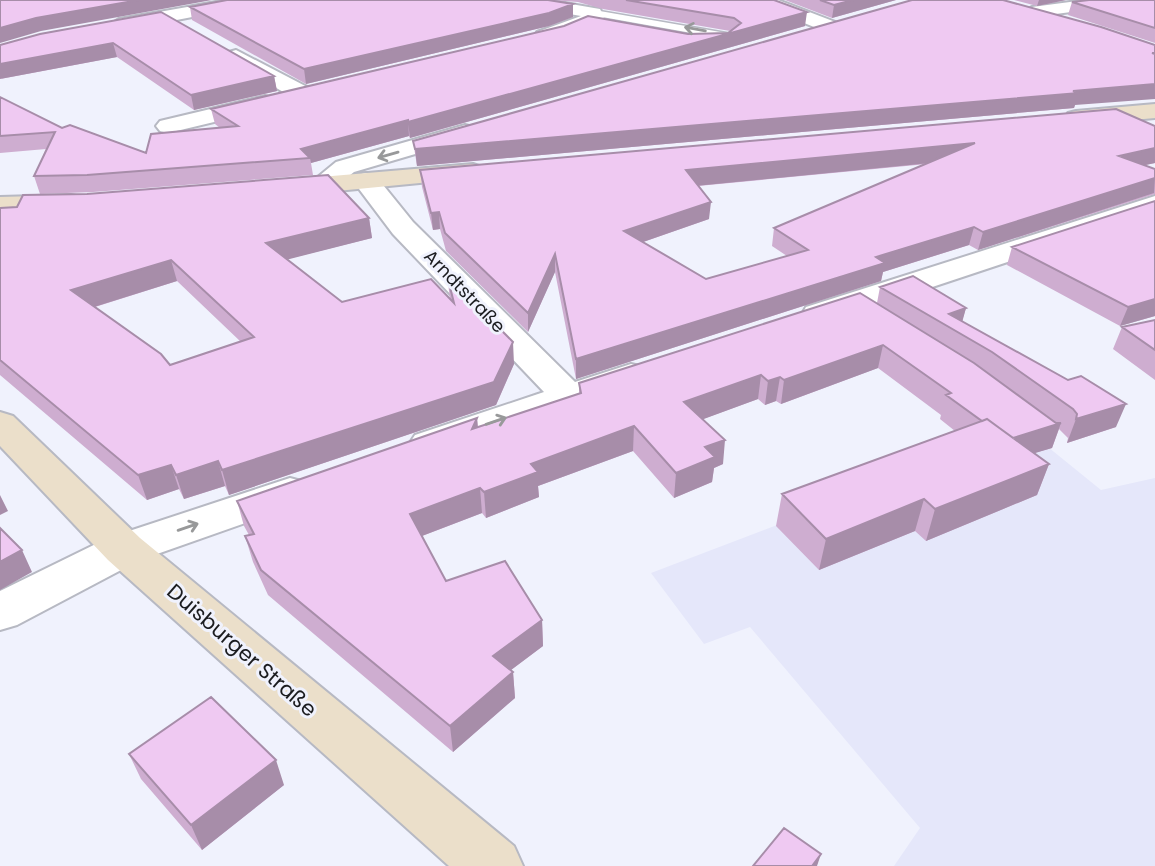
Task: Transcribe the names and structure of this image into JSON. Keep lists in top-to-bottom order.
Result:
{
  "streets": {
    "main road": ["Duisburger Straße"],
    "street": ["Arndtstraße"]
  }
}
